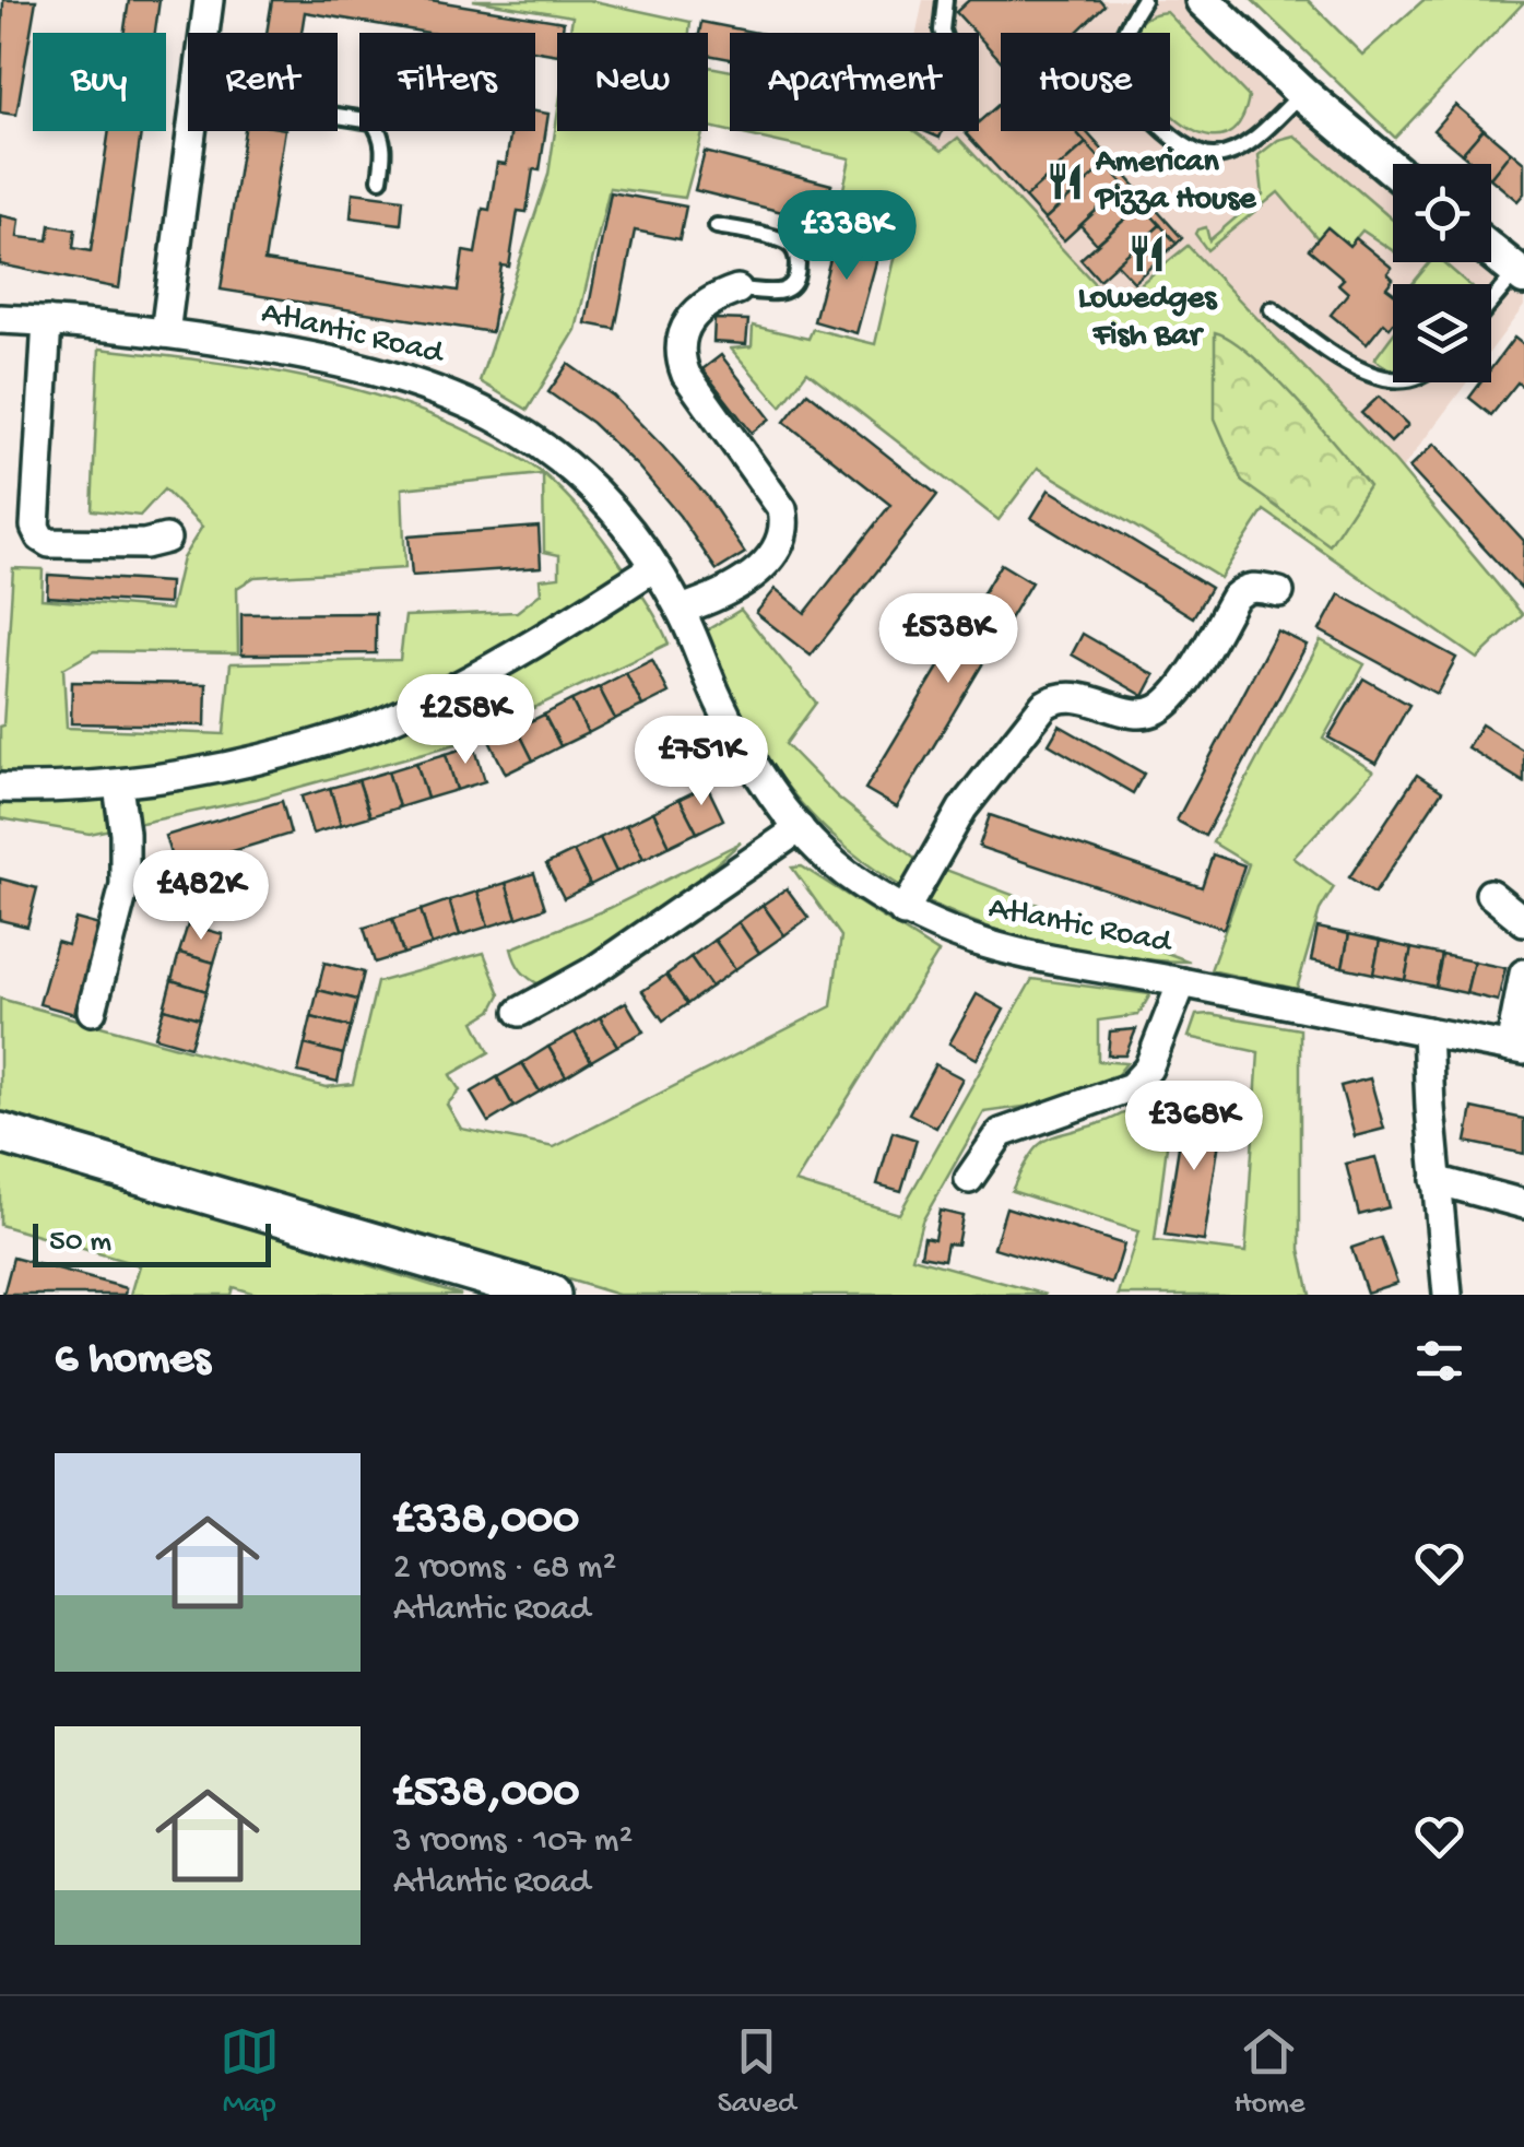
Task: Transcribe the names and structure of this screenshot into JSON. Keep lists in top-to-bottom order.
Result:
{
  "streets": {
    "street": ["Atlantic Road"]
  },
  "places": {
    "restaurant": ["American Pizza House", "Lowedges Fish Bar"]
  },
  "scale_bar": "50 m",
  "page": {
    "chip": [
      "Buy",
      "Rent",
      "Filters",
      "New",
      "Apartment",
      "House"
    ],
    "price": [
      "£338K",
      "£538K",
      "£258K",
      "£751K",
      "£482K",
      "£368K"
    ],
    "scale": "50 m",
    "heading": "6 homes",
    "list": [
      {
        "name": "£338,000",
        "note": "2 rooms · 68 m² · Atlantic Road"
      },
      {
        "name": "£538,000",
        "note": "3 rooms · 107 m² · Atlantic Road"
      }
    ],
    "tabs": ["Map", "Saved", "Home"]
  }
}
